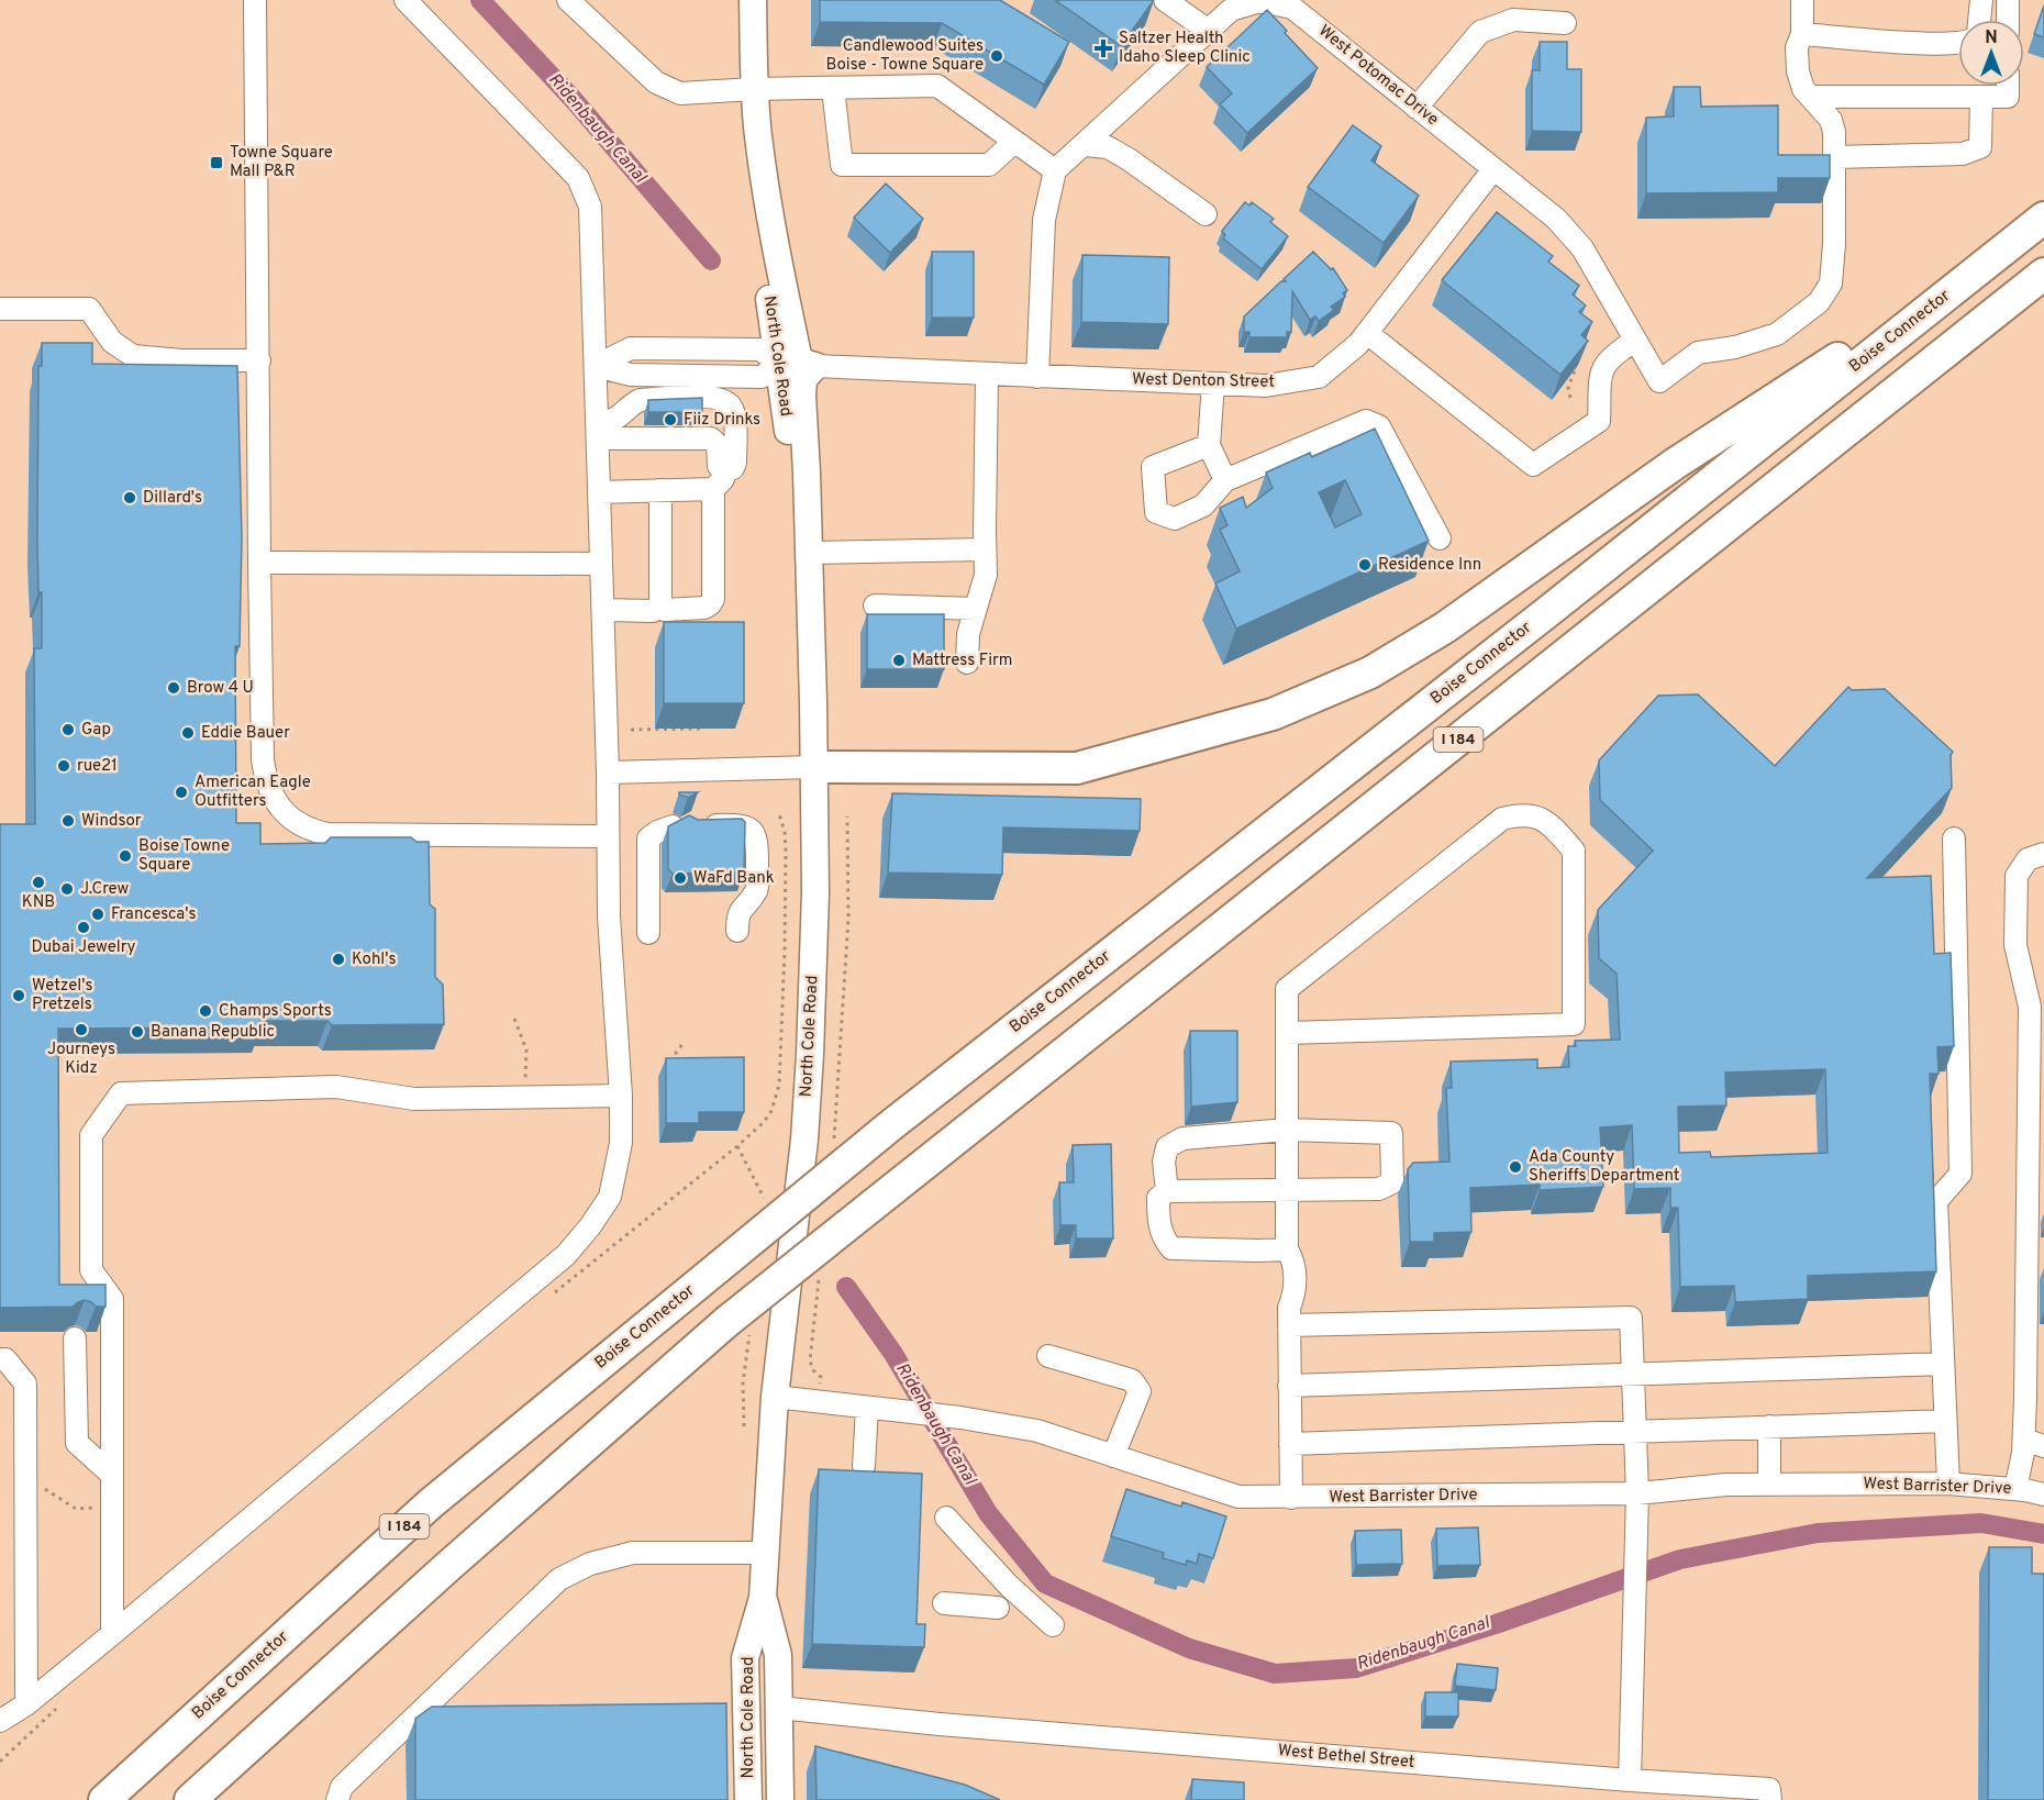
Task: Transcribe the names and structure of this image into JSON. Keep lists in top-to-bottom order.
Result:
{
  "streets": {
    "highway": ["Boise Connector", "I 184"],
    "main road": ["North Cole Road"],
    "street": [
      "West Potomac Drive",
      "West Denton Street",
      "West Barrister Drive",
      "West Bethel Street"
    ]
  },
  "crossings": [
    ["West Potomac Drive", "West Denton Street"],
    ["North Cole Road", "West Denton Street"],
    ["North Cole Road", "West Barrister Drive"],
    ["North Cole Road", "West Bethel Street"]
  ],
  "water": ["Ridenbaugh Canal"],
  "places": {
    "health": ["Saltzer Health Idaho Sleep Clinic"],
    "other": [
      "Candlewood Suites Boise - Towne Square",
      "Fiiz Drinks",
      "Dillard's",
      "Residence Inn",
      "Mattress Firm",
      "Brow 4 U",
      "Gap",
      "Eddie Bauer",
      "rue21",
      "American Eagle Outfitters",
      "Windsor",
      "Boise Towne Square",
      "WaFd Bank",
      "KNB",
      "J.Crew",
      "Francesca's",
      "Dubai Jewelry",
      "Kohl's",
      "Wetzel's Pretzels",
      "Champs Sports",
      "Journeys Kidz",
      "Banana Republic",
      "Ada County Sheriffs Department"
    ],
    "transit": ["Towne Square Mall P&R"]
  },
  "north": "top"
}
